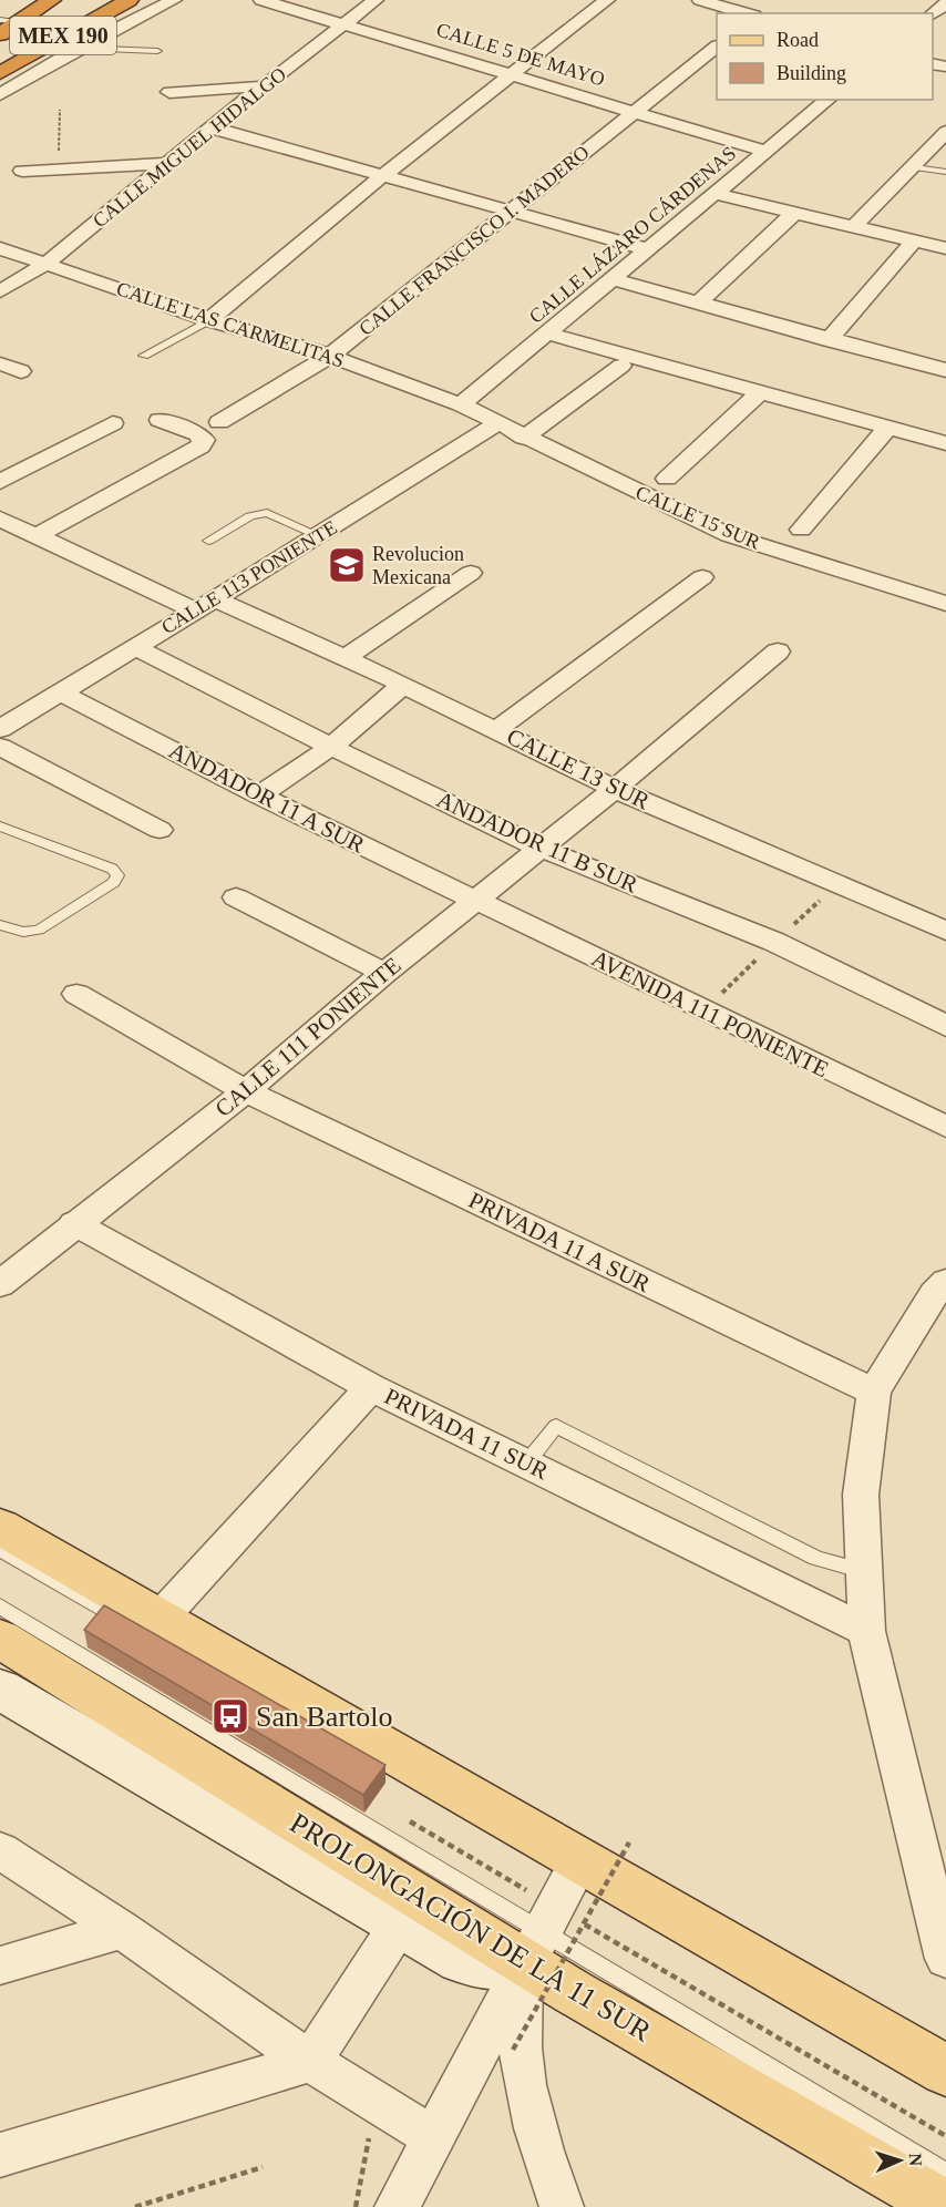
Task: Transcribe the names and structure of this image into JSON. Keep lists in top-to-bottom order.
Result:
{
  "streets": {
    "highway": ["MEX 190"],
    "main road": ["PROLONGACIÓN DE LA 11 SUR"],
    "street": [
      "CALLE 5 DE MAYO",
      "CALLE MIGUEL HIDALGO",
      "CALLE LÁZARO CÁRDENAS",
      "CALLE FRANCISCO I. MADERO",
      "CALLE LAS CARMELITAS",
      "CALLE 15 SUR",
      "CALLE 113 PONIENTE",
      "CALLE 13 SUR",
      "ANDADOR 11 A SUR",
      "ANDADOR 11 B SUR",
      "AVENIDA 111 PONIENTE",
      "CALLE 111 PONIENTE",
      "PRIVADA 11 A SUR",
      "PRIVADA 11 SUR"
    ]
  },
  "crossings": [
    ["CALLE 5 DE MAYO", "CALLE MIGUEL HIDALGO"],
    ["CALLE 5 DE MAYO", "CALLE LÁZARO CÁRDENAS"],
    ["CALLE 5 DE MAYO", "CALLE FRANCISCO I. MADERO"],
    ["CALLE MIGUEL HIDALGO", "CALLE LAS CARMELITAS"],
    ["CALLE LÁZARO CÁRDENAS", "CALLE LAS CARMELITAS"],
    ["CALLE LÁZARO CÁRDENAS", "CALLE 15 SUR"],
    ["CALLE FRANCISCO I. MADERO", "CALLE LAS CARMELITAS"],
    ["CALLE LAS CARMELITAS", "CALLE 15 SUR"],
    ["CALLE 15 SUR", "CALLE 113 PONIENTE"],
    ["CALLE 113 PONIENTE", "CALLE 13 SUR"],
    ["CALLE 113 PONIENTE", "ANDADOR 11 A SUR"],
    ["CALLE 113 PONIENTE", "ANDADOR 11 B SUR"],
    ["CALLE 13 SUR", "CALLE 111 PONIENTE"],
    ["ANDADOR 11 A SUR", "AVENIDA 111 PONIENTE"],
    ["ANDADOR 11 A SUR", "CALLE 111 PONIENTE"],
    ["ANDADOR 11 B SUR", "CALLE 111 PONIENTE"],
    ["AVENIDA 111 PONIENTE", "CALLE 111 PONIENTE"],
    ["CALLE 111 PONIENTE", "PRIVADA 11 A SUR"],
    ["CALLE 111 PONIENTE", "PRIVADA 11 SUR"]
  ],
  "places": {
    "school or university": ["Revolucion Mexicana"],
    "bus stop": ["San Bartolo"]
  },
  "legend": ["Road", "Building"],
  "north": "right"
}
